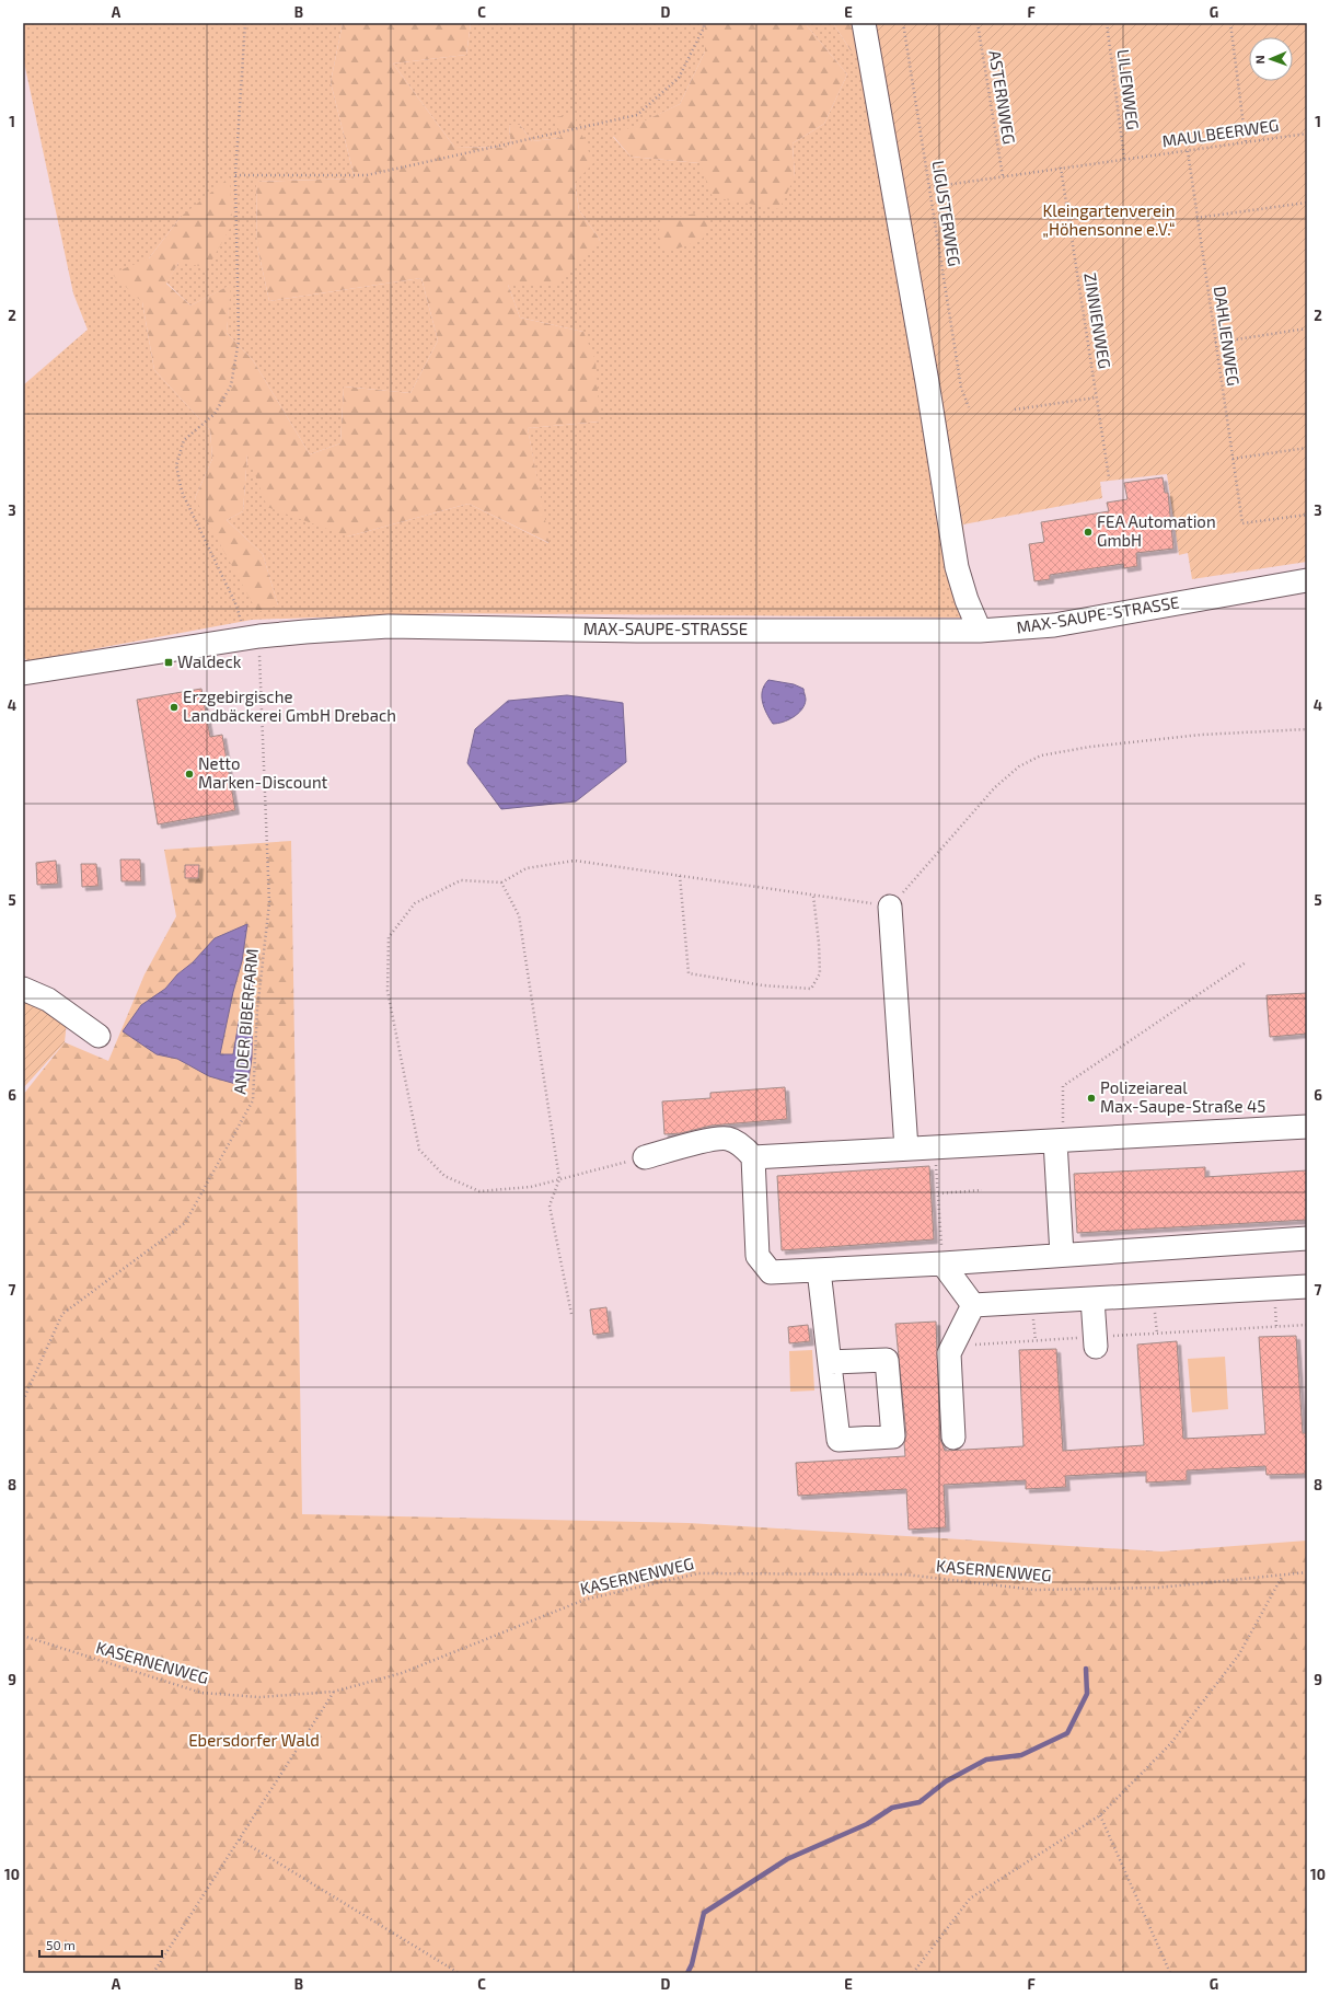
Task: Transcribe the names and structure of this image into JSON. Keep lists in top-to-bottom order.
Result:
{
  "streets": {
    "street": ["MAX-SAUPE-STRASSE"],
    "path": [
      "LILIENWEG",
      "ASTERNWEG",
      "MAULBEERWEG",
      "LIGUSTERWEG",
      "ZINNIENWEG",
      "DAHLIENWEG",
      "AN DER BIBERFARM",
      "KASERNENWEG"
    ]
  },
  "crossings": [
    ["LILIENWEG", "MAULBEERWEG"],
    ["ASTERNWEG", "MAULBEERWEG"],
    ["MAULBEERWEG", "LIGUSTERWEG"],
    ["MAULBEERWEG", "ZINNIENWEG"],
    ["MAULBEERWEG", "DAHLIENWEG"],
    ["MAX-SAUPE-STRASSE", "AN DER BIBERFARM"]
  ],
  "parks": ["Kleingartenverein „Höhensonne e.V.“", "Ebersdorfer Wald"],
  "places": {
    "other": [
      "FEA Automation GmbH",
      "Erzgebirgische Landbäckerei GmbH Drebach",
      "Netto Marken-Discount",
      "Polizeiareal Max-Saupe-Straße 45"
    ],
    "transit": ["Waldeck"]
  },
  "scale_bar": "50 m",
  "north": "left",
  "grid": {
    "columns": [
      "A",
      "B",
      "C",
      "D",
      "E",
      "F",
      "G"
    ],
    "rows": [
      "1",
      "2",
      "3",
      "4",
      "5",
      "6",
      "7",
      "8",
      "9",
      "10"
    ]
  }
}
